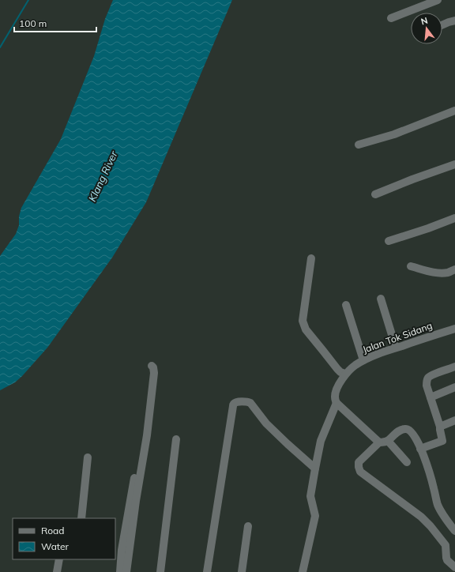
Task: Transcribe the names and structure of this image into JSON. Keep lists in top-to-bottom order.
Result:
{
  "streets": {
    "street": ["Jalan Tok Sidang"]
  },
  "water": ["Klang River"],
  "legend": ["Road", "Water"],
  "scale_bar": "100 m",
  "north": "top"
}
